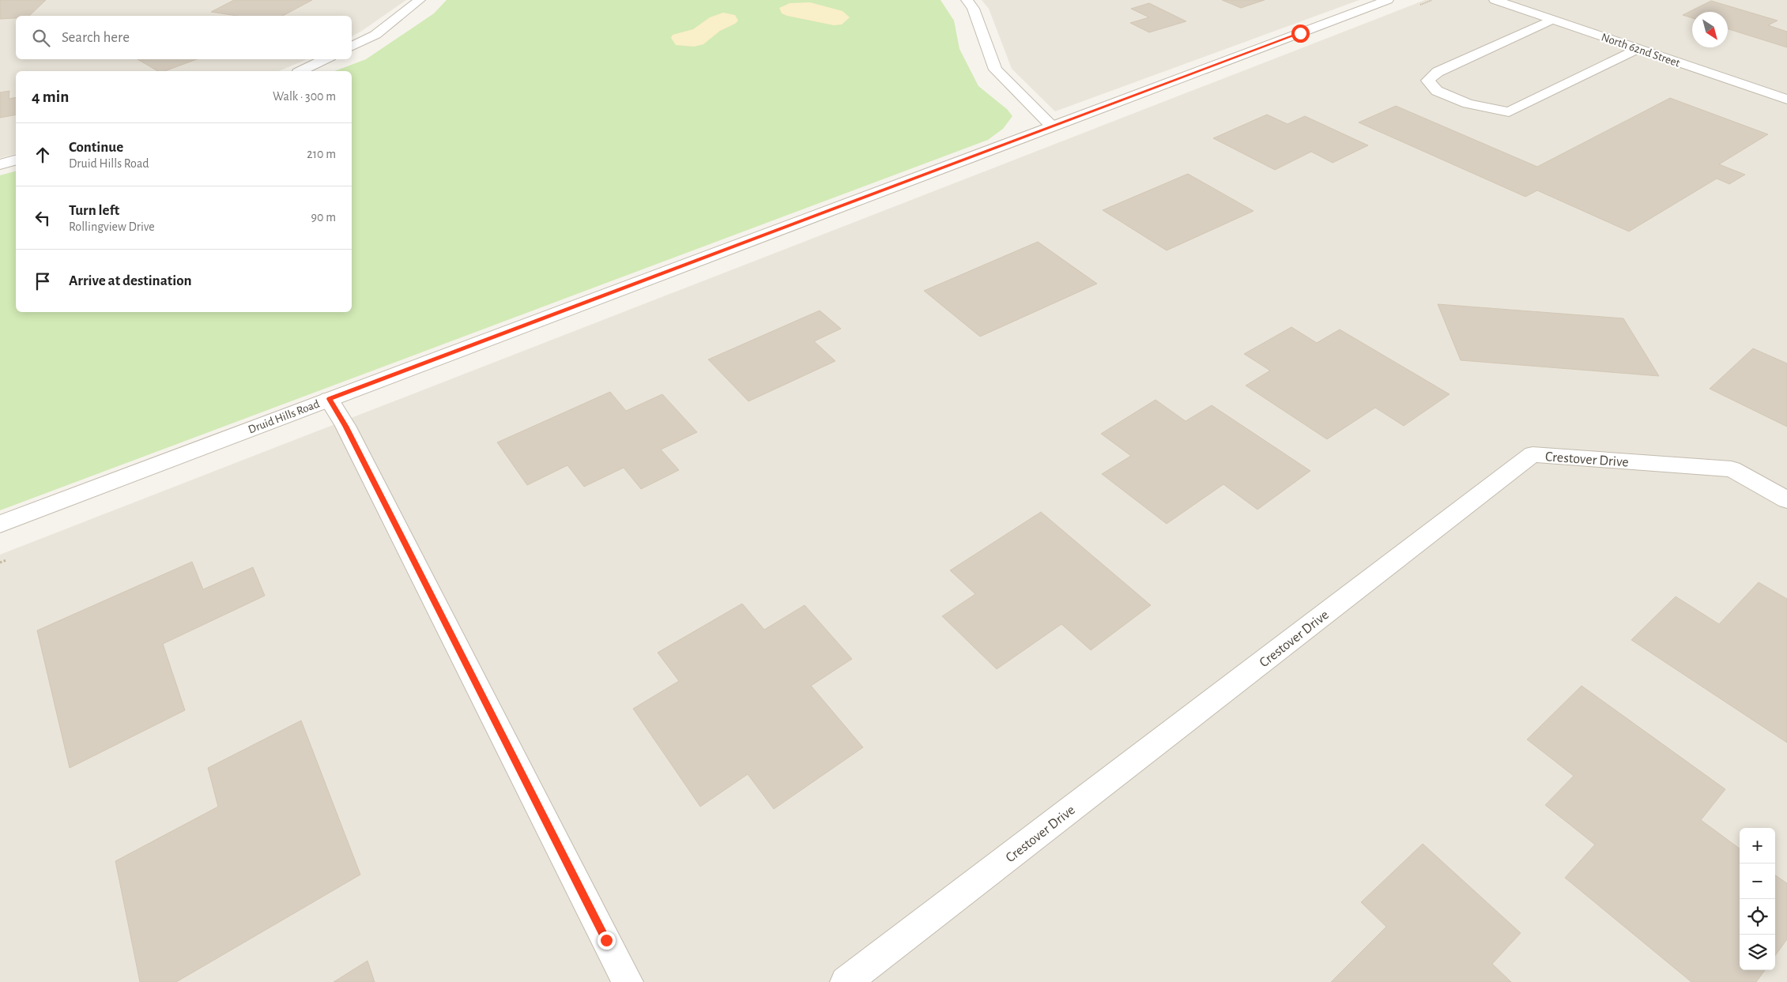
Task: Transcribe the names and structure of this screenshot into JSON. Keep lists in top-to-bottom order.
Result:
{
  "streets": {
    "street": ["North 62nd Street", "Druid Hills Road", "Crestover Drive"]
  },
  "north": "bottom right",
  "page": {
    "search": "Search here",
    "heading": ["4 min", "Walk · 300 m"],
    "list": [
      ["Continue", "Druid Hills Road", "210 m"],
      ["Turn left", "Rollingview Drive", "90 m"],
      "Arrive at destination"
    ],
    "map_buttons": ["+", "−"]
  }
}
